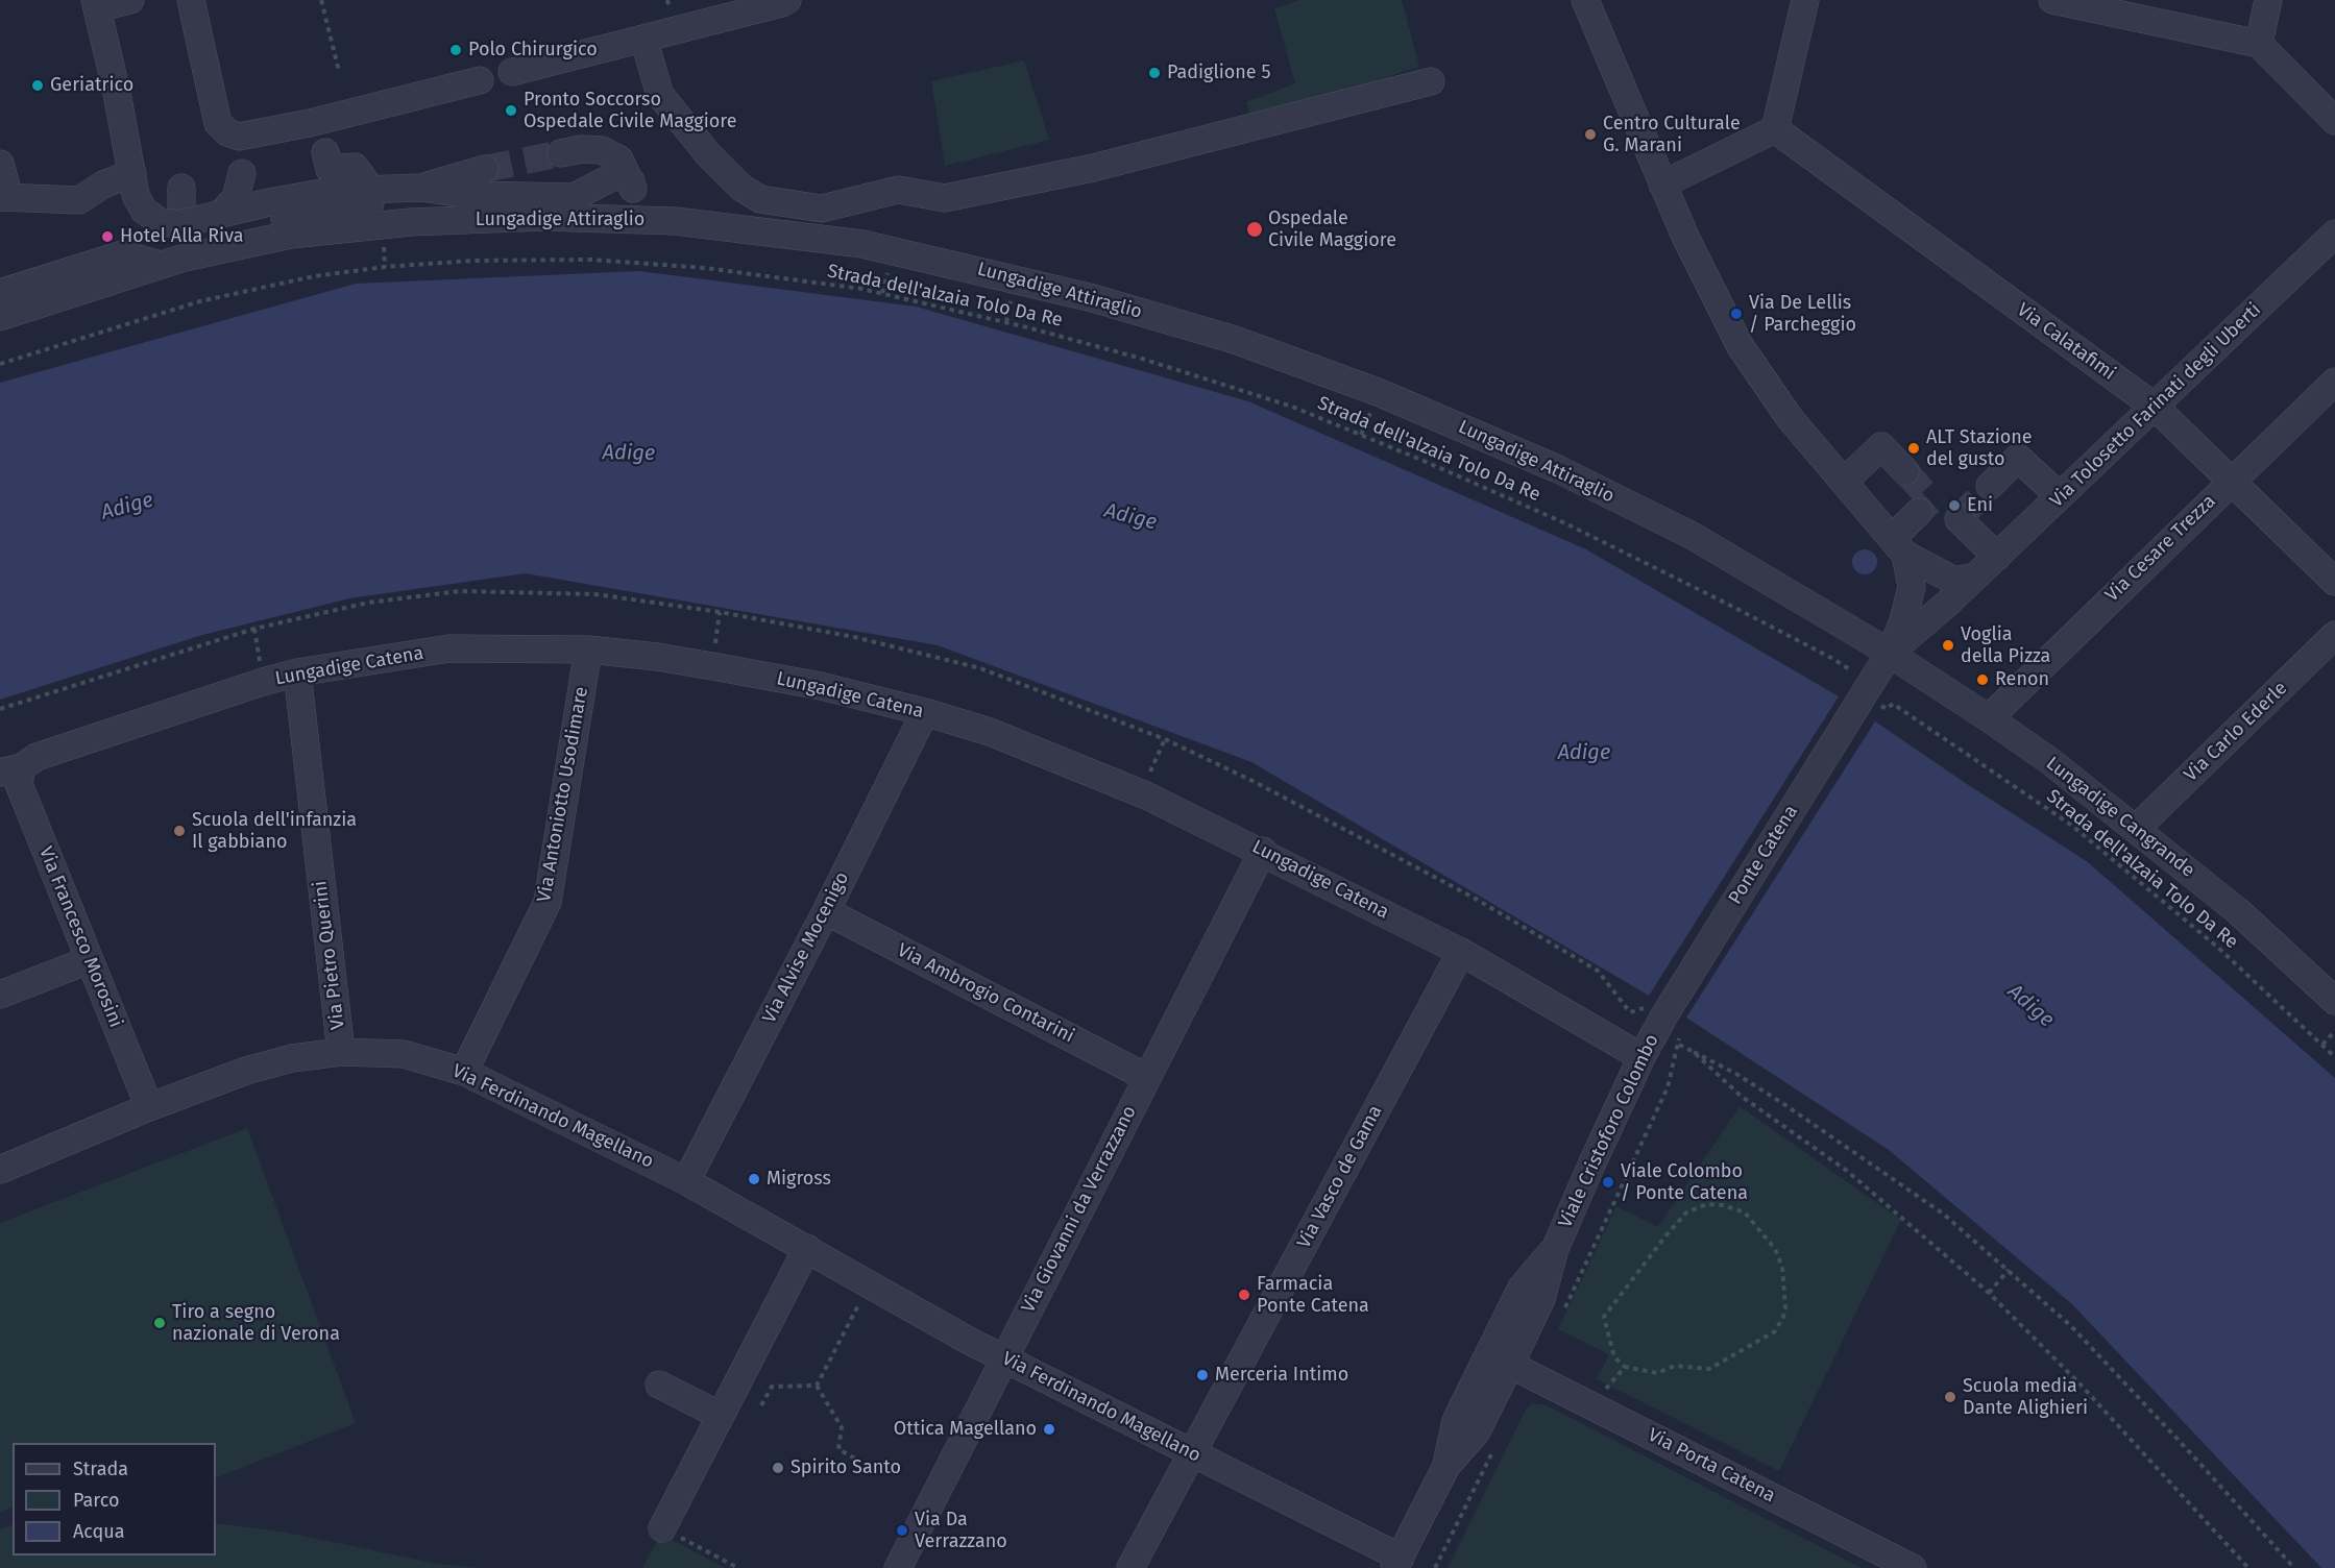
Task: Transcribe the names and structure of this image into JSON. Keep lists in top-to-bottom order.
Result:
{
  "streets": {
    "street": [
      "Lungadige Attiraglio",
      "Via Calatafimi",
      "Via Tolosetto Farinati degli Uberti",
      "Via Cesare Trezza",
      "Lungadige Catena",
      "Via Carlo Ederle",
      "Via Antoniotto Usodimare",
      "Lungadige Cangrande",
      "Ponte Catena",
      "Via Francesco Morosini",
      "Via Alvise Mocenigo",
      "Via Pietro Querini",
      "Via Ambrogio Contarini",
      "Via Ferdinando Magellano",
      "Viale Cristoforo Colombo",
      "Via Vasco de Gama",
      "Via Giovanni da Verrazzano",
      "Via Porta Catena"
    ],
    "path": ["Strada dell'alzaia Tolo Da Re"]
  },
  "crossings": [
    ["Lungadige Attiraglio", "Via Tolosetto Farinati degli Uberti"],
    ["Lungadige Attiraglio", "Lungadige Cangrande"],
    ["Strada dell'alzaia Tolo Da Re", "Via Tolosetto Farinati degli Uberti"],
    ["Strada dell'alzaia Tolo Da Re", "Ponte Catena"],
    ["Via Calatafimi", "Via Tolosetto Farinati degli Uberti"],
    ["Via Calatafimi", "Via Cesare Trezza"],
    ["Via Tolosetto Farinati degli Uberti", "Lungadige Cangrande"],
    ["Via Tolosetto Farinati degli Uberti", "Ponte Catena"],
    ["Via Cesare Trezza", "Lungadige Cangrande"],
    ["Lungadige Catena", "Via Antoniotto Usodimare"],
    ["Lungadige Catena", "Via Francesco Morosini"],
    ["Lungadige Catena", "Via Alvise Mocenigo"],
    ["Lungadige Catena", "Via Pietro Querini"],
    ["Lungadige Catena", "Viale Cristoforo Colombo"],
    ["Lungadige Catena", "Via Vasco de Gama"],
    ["Lungadige Catena", "Via Giovanni da Verrazzano"],
    ["Via Carlo Ederle", "Lungadige Cangrande"],
    ["Via Antoniotto Usodimare", "Via Ferdinando Magellano"],
    ["Ponte Catena", "Viale Cristoforo Colombo"],
    ["Via Francesco Morosini", "Via Ferdinando Magellano"],
    ["Via Alvise Mocenigo", "Via Ambrogio Contarini"],
    ["Via Alvise Mocenigo", "Via Ferdinando Magellano"],
    ["Via Pietro Querini", "Via Ferdinando Magellano"],
    ["Via Ambrogio Contarini", "Via Giovanni da Verrazzano"],
    ["Via Ferdinando Magellano", "Viale Cristoforo Colombo"],
    ["Via Ferdinando Magellano", "Via Vasco de Gama"],
    ["Via Ferdinando Magellano", "Via Giovanni da Verrazzano"],
    ["Viale Cristoforo Colombo", "Via Porta Catena"]
  ],
  "water": ["Adige"],
  "places": [
    "Polo Chirurgico",
    "Padiglione 5",
    "Geriatrico",
    "Pronto Soccorso Ospedale Civile Maggiore",
    "Centro Culturale G. Marani",
    "Ospedale Civile Maggiore",
    "Hotel Alla Riva",
    "Via De Lellis / Parcheggio",
    "ALT Stazione del gusto",
    "Eni",
    "Voglia della Pizza",
    "Renon",
    "Scuola dell'infanzia Il gabbiano",
    "Migross",
    "Viale Colombo / Ponte Catena",
    "Farmacia Ponte Catena",
    "Tiro a segno nazionale di Verona",
    "Merceria Intimo",
    "Scuola media Dante Alighieri",
    "Ottica Magellano",
    "Spirito Santo",
    "Via Da Verrazzano"
  ],
  "legend": ["Strada", "Parco", "Acqua"]
}
